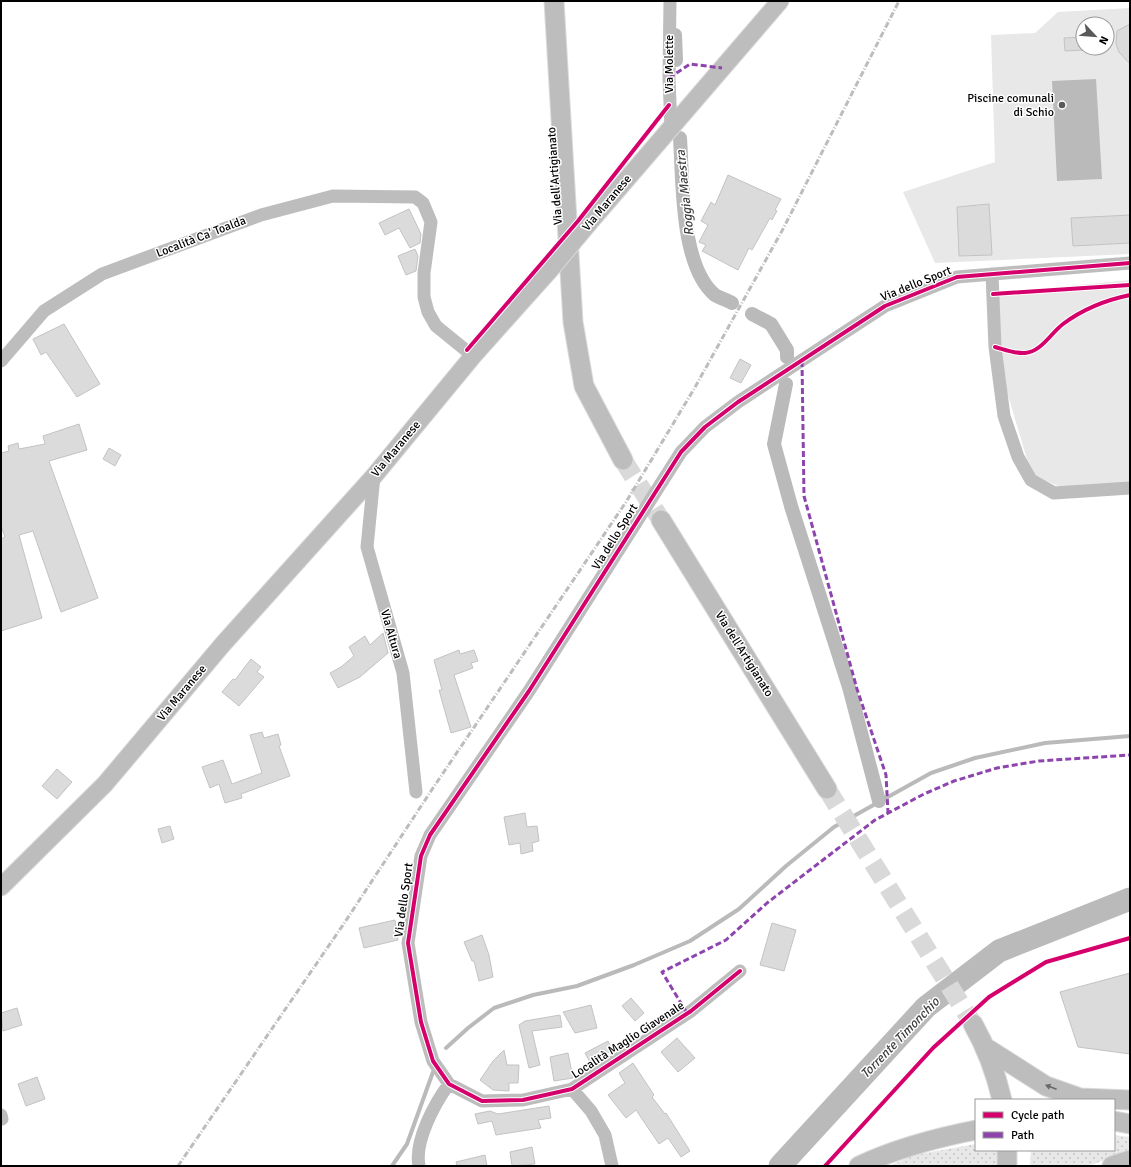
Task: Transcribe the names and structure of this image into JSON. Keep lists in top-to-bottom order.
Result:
{
  "streets": {
    "highway": ["Via dell'Artigianato"],
    "main road": ["Via Maranese"],
    "street": [
      "Via Molette",
      "Località Ca' Toalda",
      "Via dello Sport",
      "Via Altura",
      "Località Maglio Giavenale"
    ]
  },
  "crossings": [
    ["Via Molette", "Via Maranese"],
    ["Via Maranese", "Località Ca' Toalda"],
    ["Via Maranese", "Via Altura"],
    ["Via dello Sport", "Località Maglio Giavenale"]
  ],
  "water": ["Roggia Maestra", "Torrente Timonchio"],
  "places": ["Piscine comunali di Schio"],
  "legend": ["Cycle path", "Path"],
  "north": "bottom right"
}
